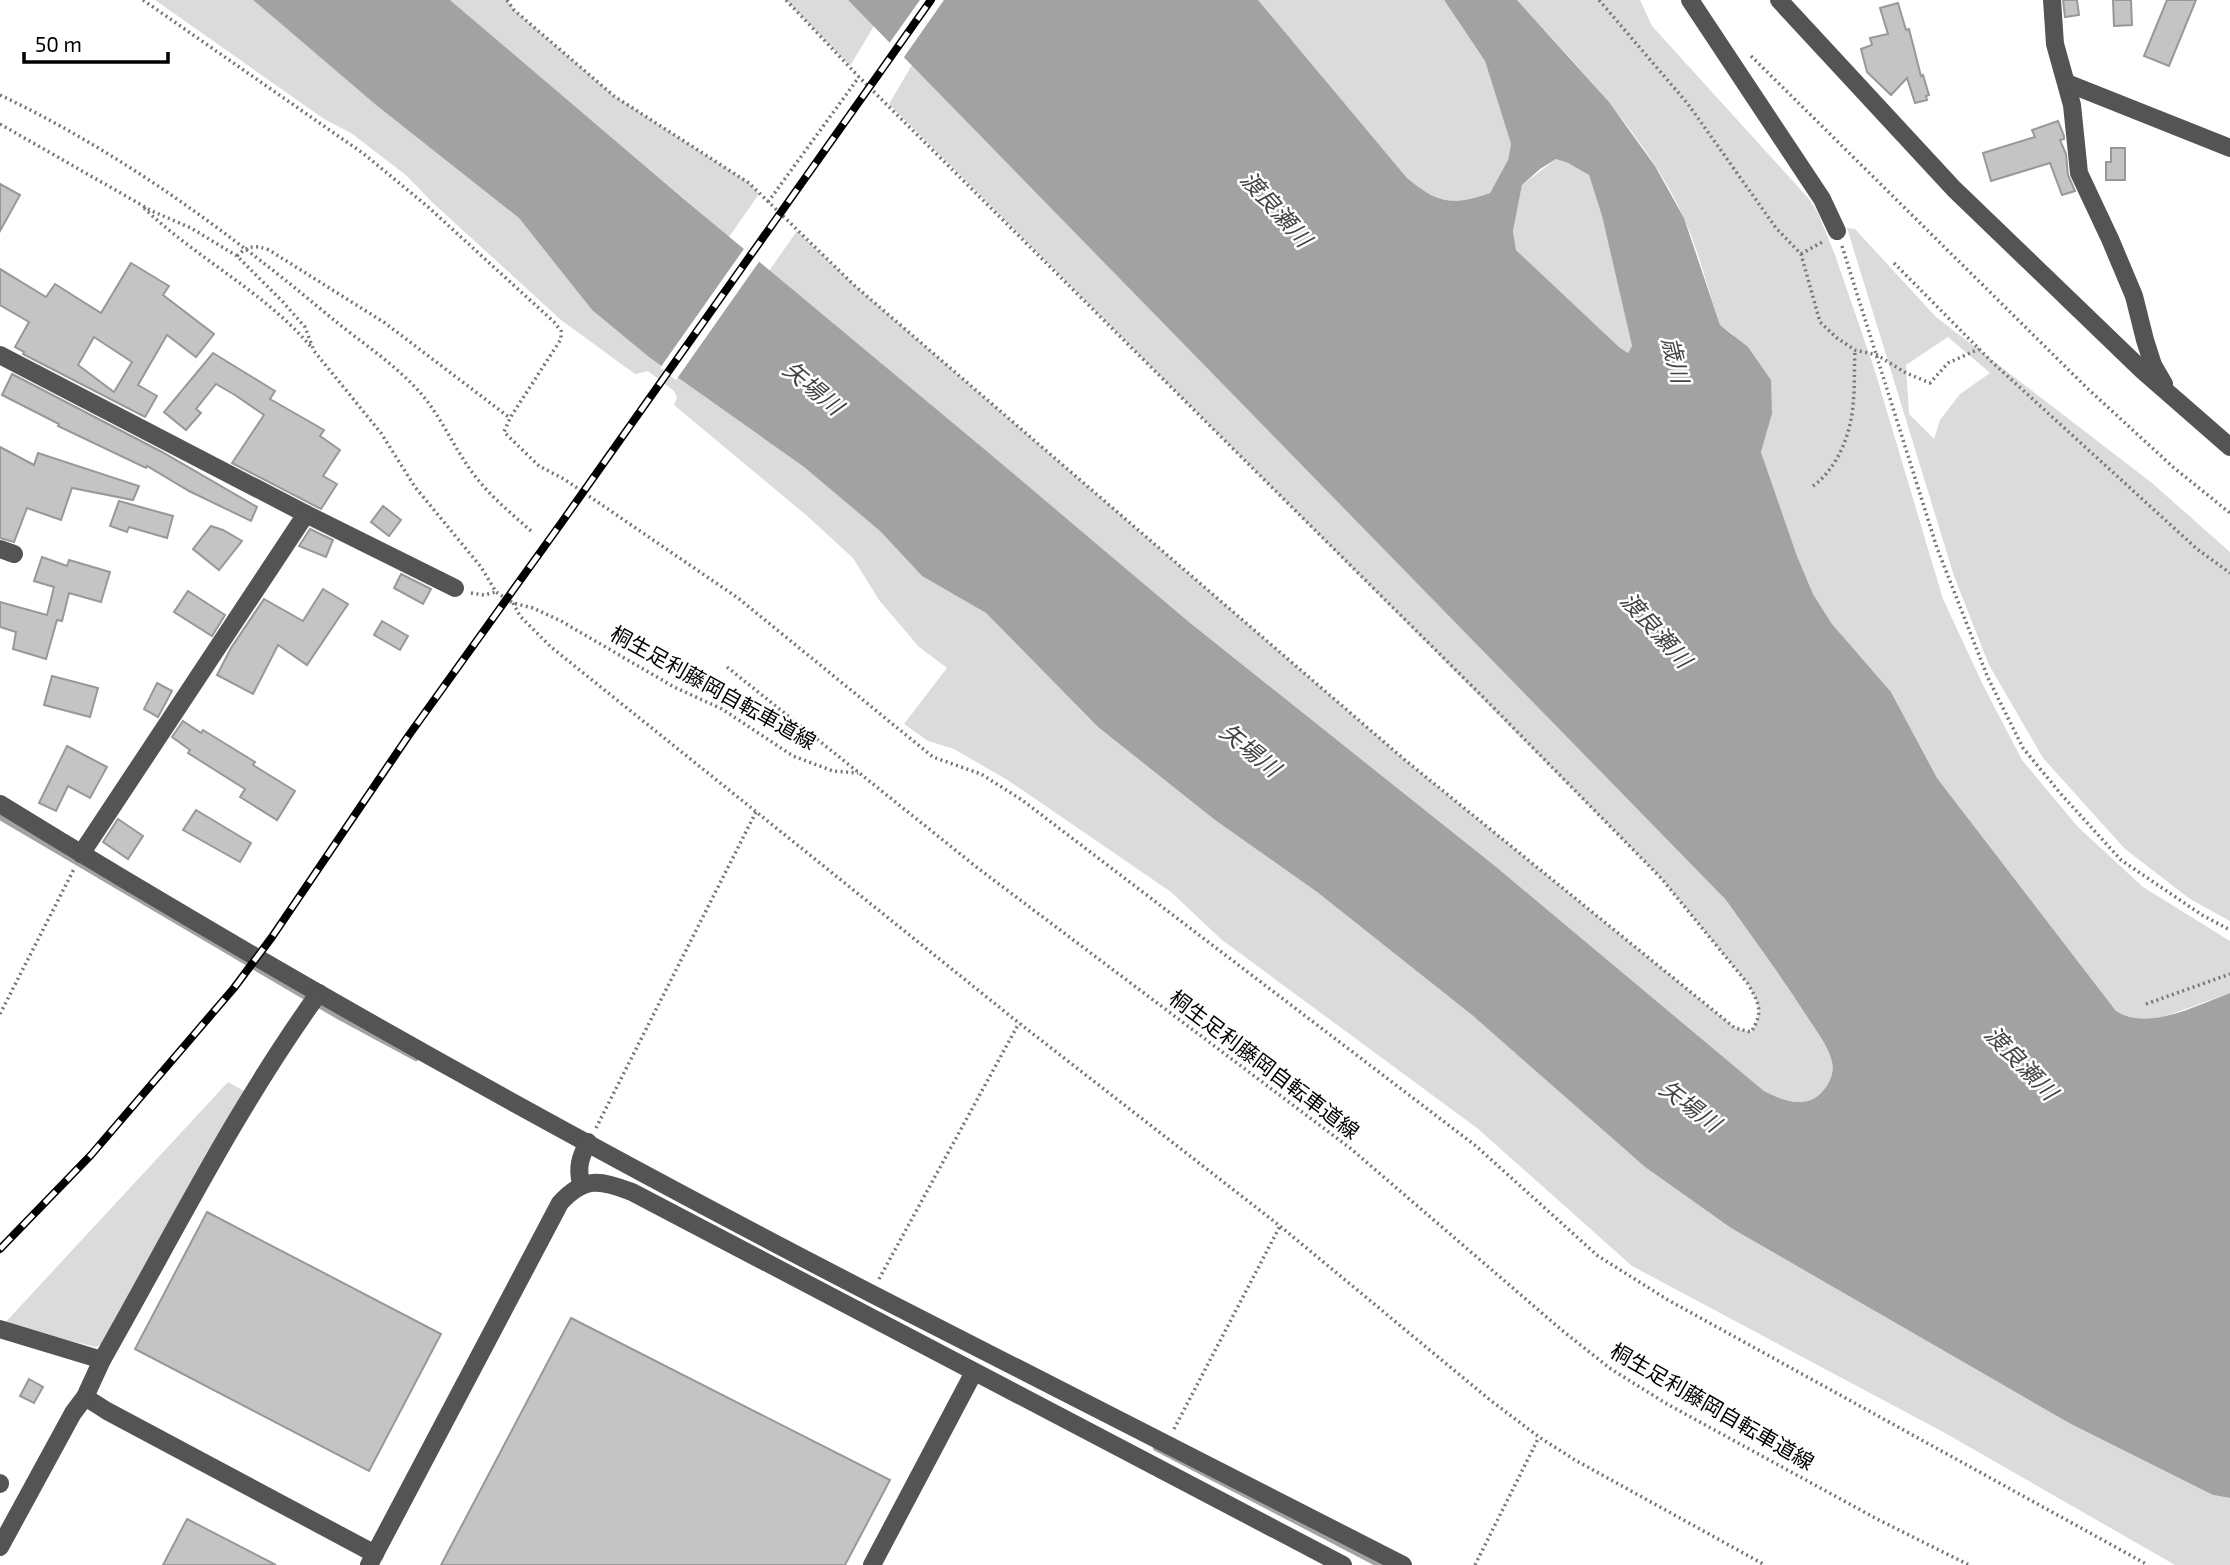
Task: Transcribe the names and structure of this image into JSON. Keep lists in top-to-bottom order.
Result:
{
  "streets": {
    "path": ["桐生足利藤岡自転車道線"]
  },
  "water": ["渡良瀬川", "歳川", "矢場川"],
  "scale_bar": "50 m"
}
